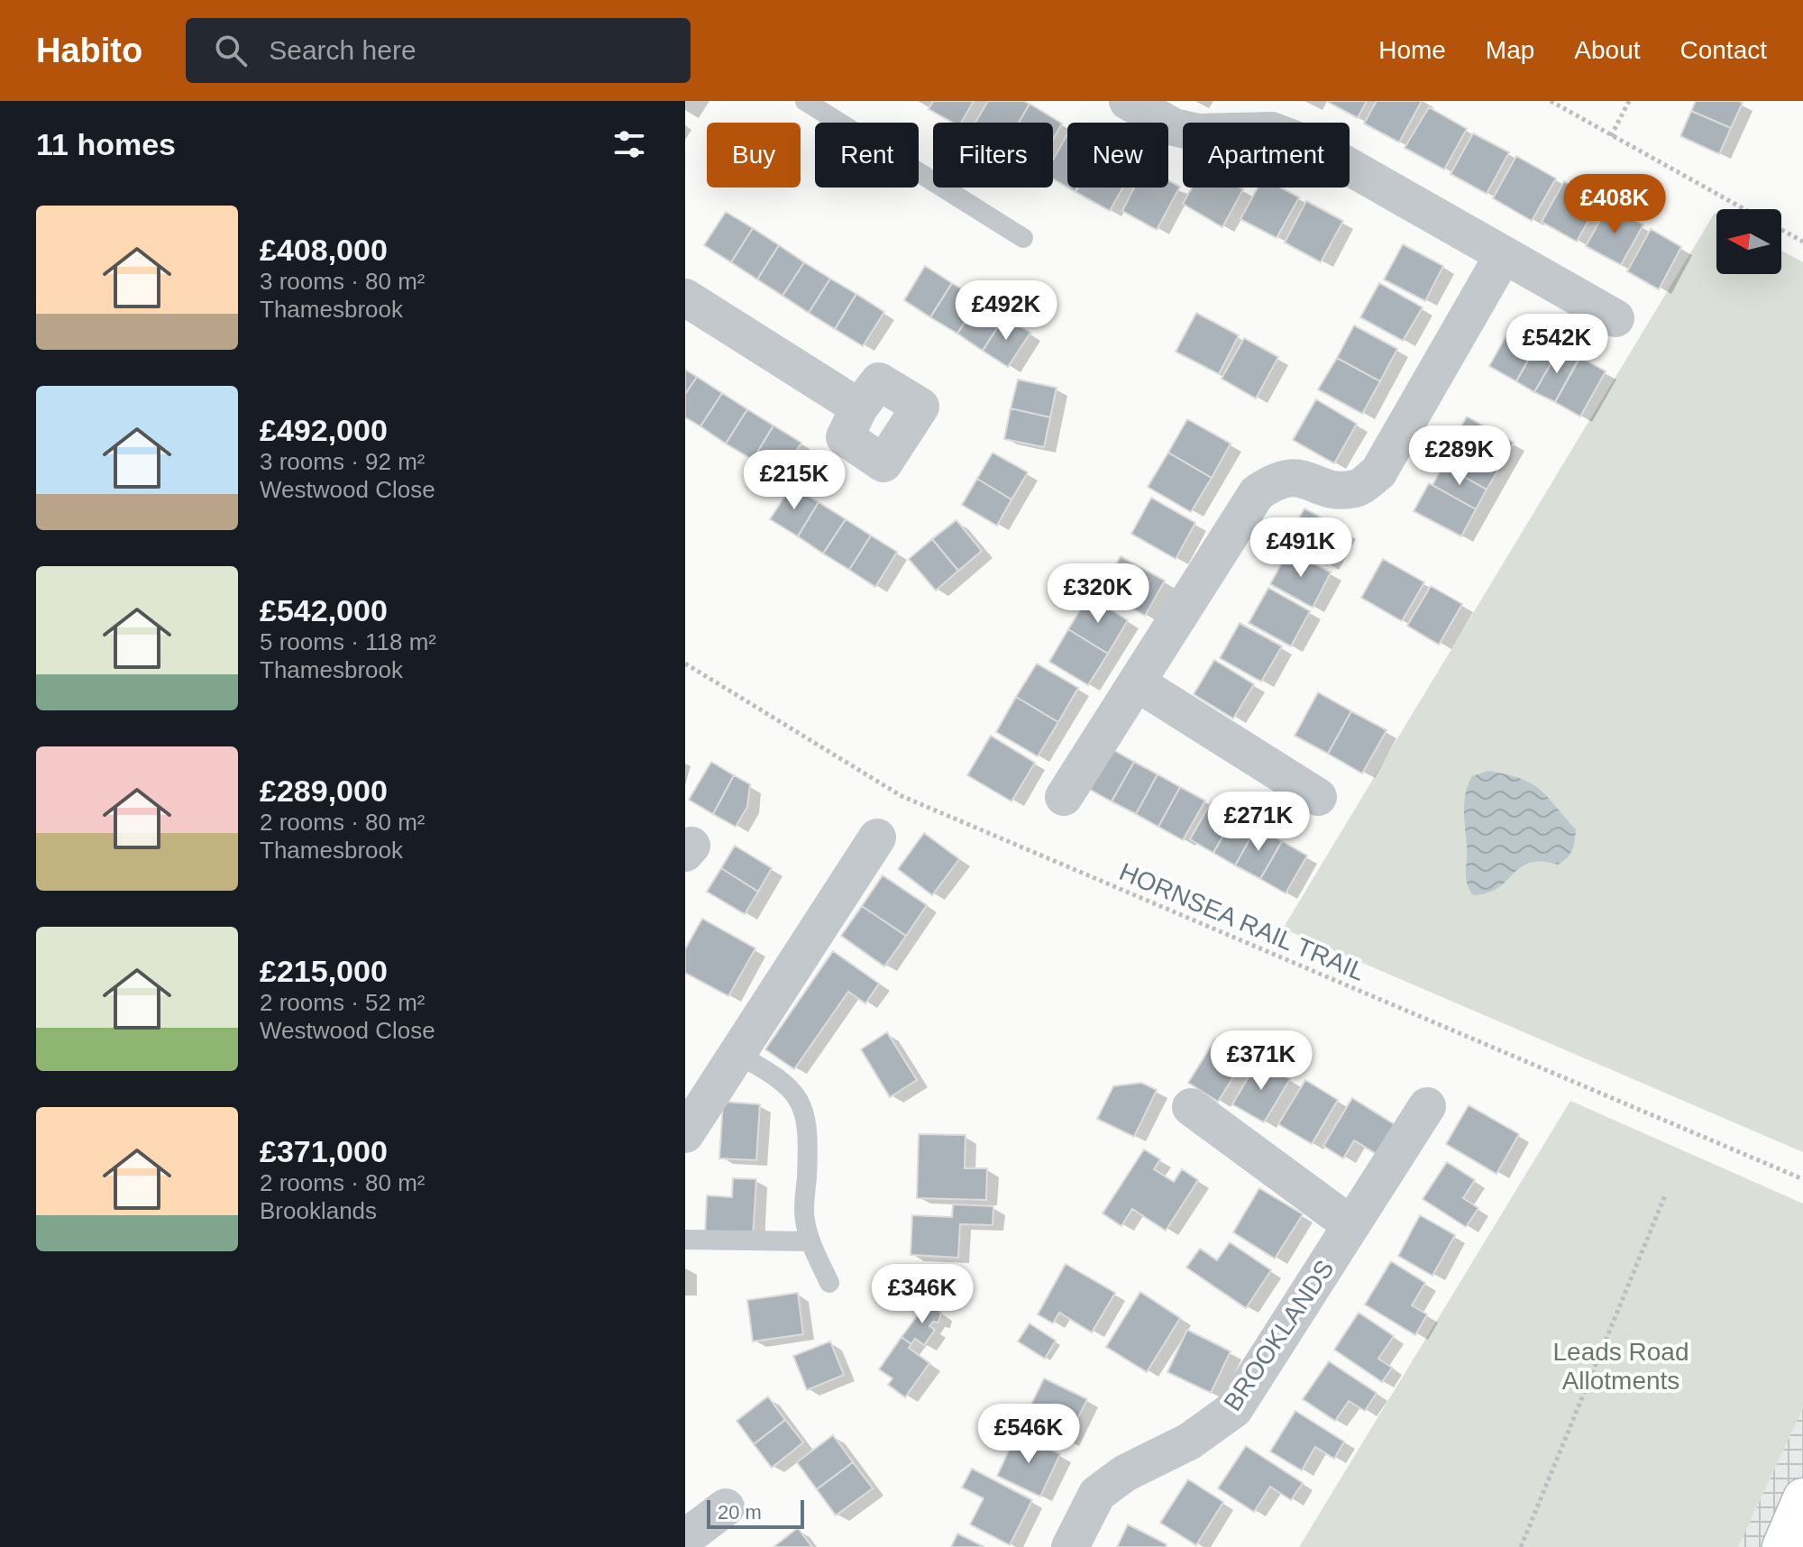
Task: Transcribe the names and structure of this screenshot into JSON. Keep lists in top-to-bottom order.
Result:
{
  "streets": {
    "street": ["BROOKLANDS"],
    "path": ["HORNSEA RAIL TRAIL"]
  },
  "parks": ["Leads Road Allotments"],
  "scale_bar": "20 m",
  "north": "left",
  "page": {
    "header": "Habito",
    "search": "Search here",
    "nav": [
      "Home",
      "Map",
      "About",
      "Contact"
    ],
    "heading": "11 homes",
    "chip": [
      "Buy",
      "Rent",
      "Filters",
      "New",
      "Apartment"
    ],
    "price": [
      "£408K",
      "£492K",
      "£542K",
      "£289K",
      "£215K",
      "£491K",
      "£320K",
      "£271K",
      "£371K",
      "£346K",
      "£546K"
    ],
    "list": [
      {
        "name": "£408,000",
        "note": "3 rooms · 80 m² · Thamesbrook"
      },
      {
        "name": "£492,000",
        "note": "3 rooms · 92 m² · Westwood Close"
      },
      {
        "name": "£542,000",
        "note": "5 rooms · 118 m² · Thamesbrook"
      },
      {
        "name": "£289,000",
        "note": "2 rooms · 80 m² · Thamesbrook"
      },
      {
        "name": "£215,000",
        "note": "2 rooms · 52 m² · Westwood Close"
      },
      {
        "name": "£371,000",
        "note": "2 rooms · 80 m² · Brooklands"
      }
    ],
    "scale": "20 m"
  }
}
